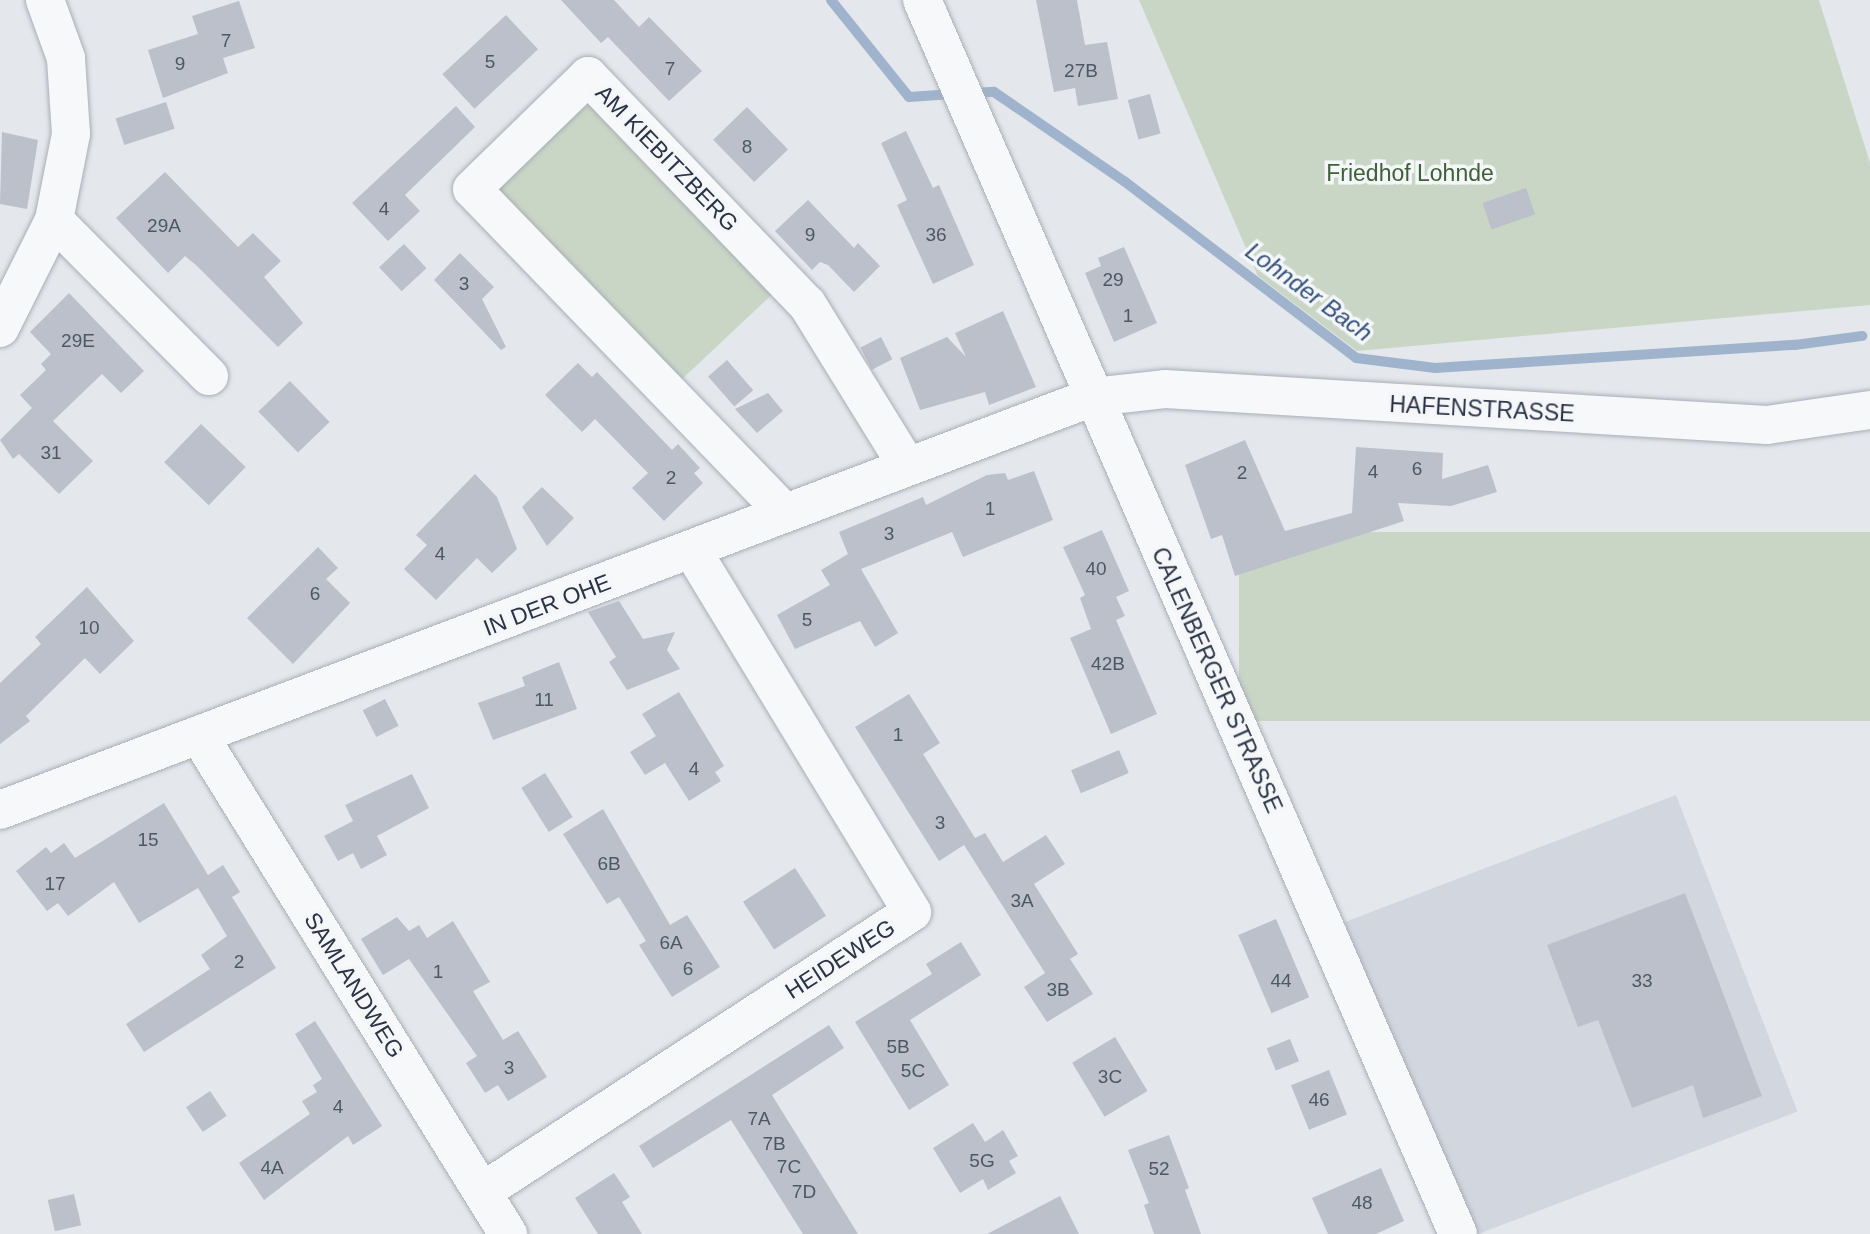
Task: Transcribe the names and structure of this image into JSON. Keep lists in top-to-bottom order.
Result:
{
  "streets": {
    "street": [
      "AM KIEBITZBERG",
      "HAFENSTRASSE",
      "IN DER OHE",
      "CALENBERGER STRASSE",
      "HEIDEWEG",
      "SAMLANDWEG"
    ]
  },
  "crossings": [
    ["AM KIEBITZBERG", "IN DER OHE"],
    ["HAFENSTRASSE", "IN DER OHE"],
    ["HAFENSTRASSE", "CALENBERGER STRASSE"],
    ["IN DER OHE", "CALENBERGER STRASSE"],
    ["IN DER OHE", "HEIDEWEG"],
    ["IN DER OHE", "SAMLANDWEG"],
    ["HEIDEWEG", "SAMLANDWEG"]
  ],
  "water": ["Lohnder Bach"],
  "parks": ["Friedhof Lohnde"],
  "house_numbers": [
    "7",
    "5",
    "9",
    "7",
    "27B",
    "8",
    "4",
    "29A",
    "9",
    "36",
    "29",
    "3",
    "1",
    "29E",
    "31",
    "6",
    "4",
    "2",
    "2",
    "1",
    "3",
    "4",
    "40",
    "6",
    "5",
    "10",
    "42B",
    "11",
    "1",
    "4",
    "3",
    "15",
    "6B",
    "17",
    "3A",
    "6A",
    "2",
    "6",
    "1",
    "44",
    "33",
    "3B",
    "5B",
    "3",
    "5C",
    "3C",
    "46",
    "4",
    "7A",
    "7B",
    "5G",
    "7C",
    "4A",
    "52",
    "7D",
    "48"
  ]
}
